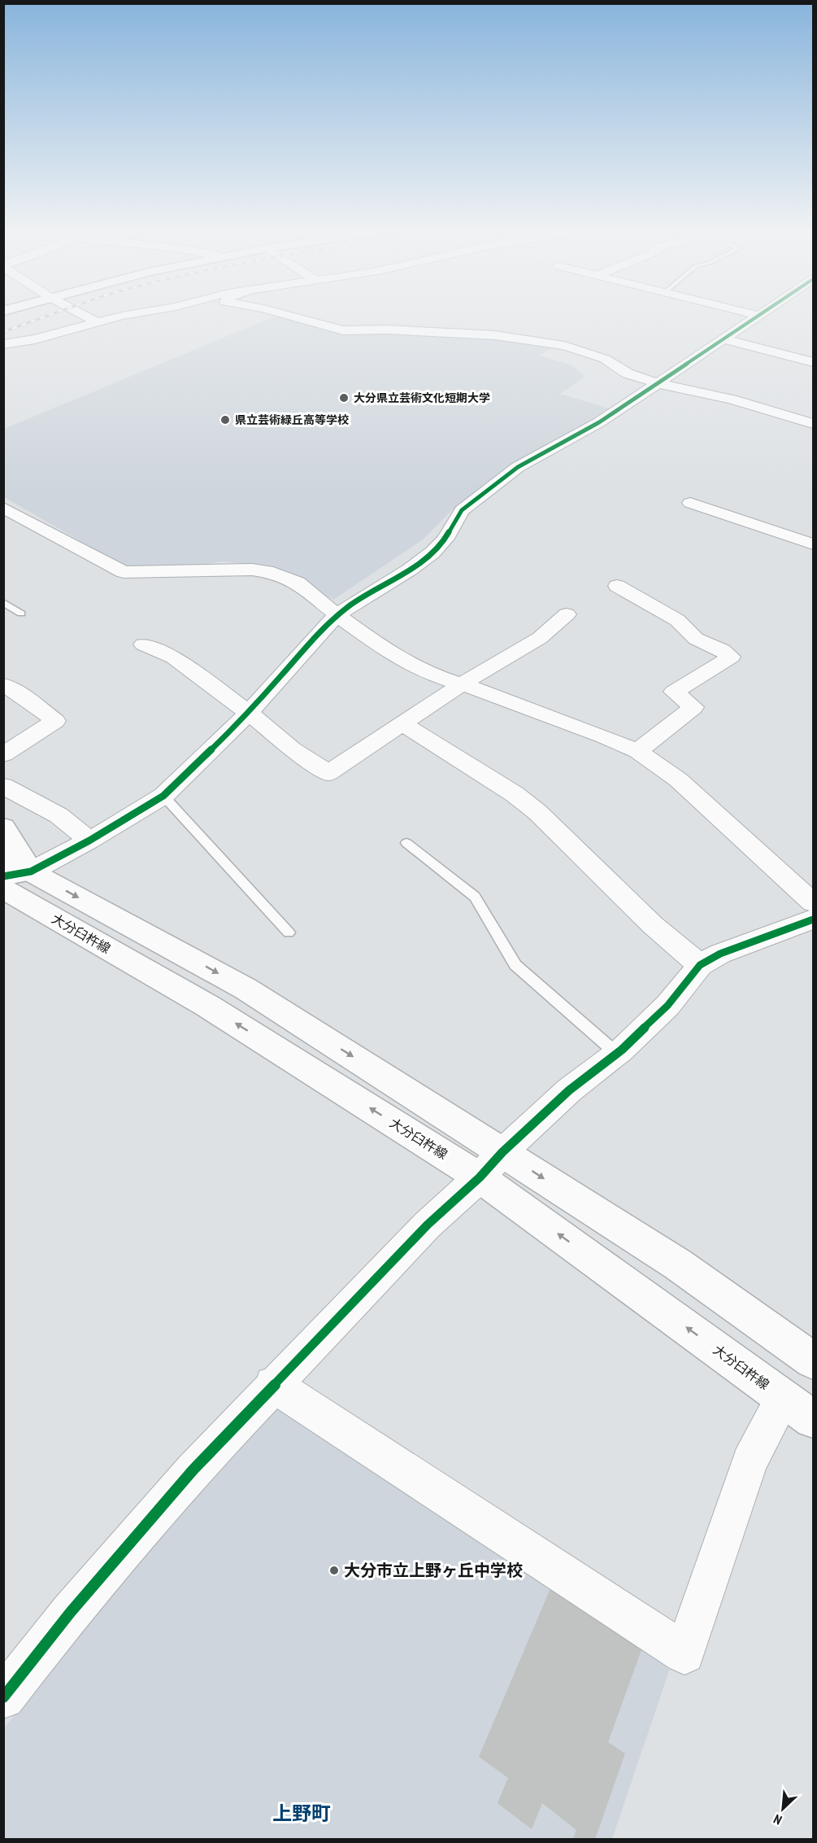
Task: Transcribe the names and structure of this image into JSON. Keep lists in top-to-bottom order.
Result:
{
  "streets": {
    "main road": ["大分臼杵線"]
  },
  "districts": ["上野町"],
  "places": ["大分県立芸術文化短期大学", "県立芸術緑丘高等学校", "大分市立上野ヶ丘中学校"],
  "north": "bottom left"
}
